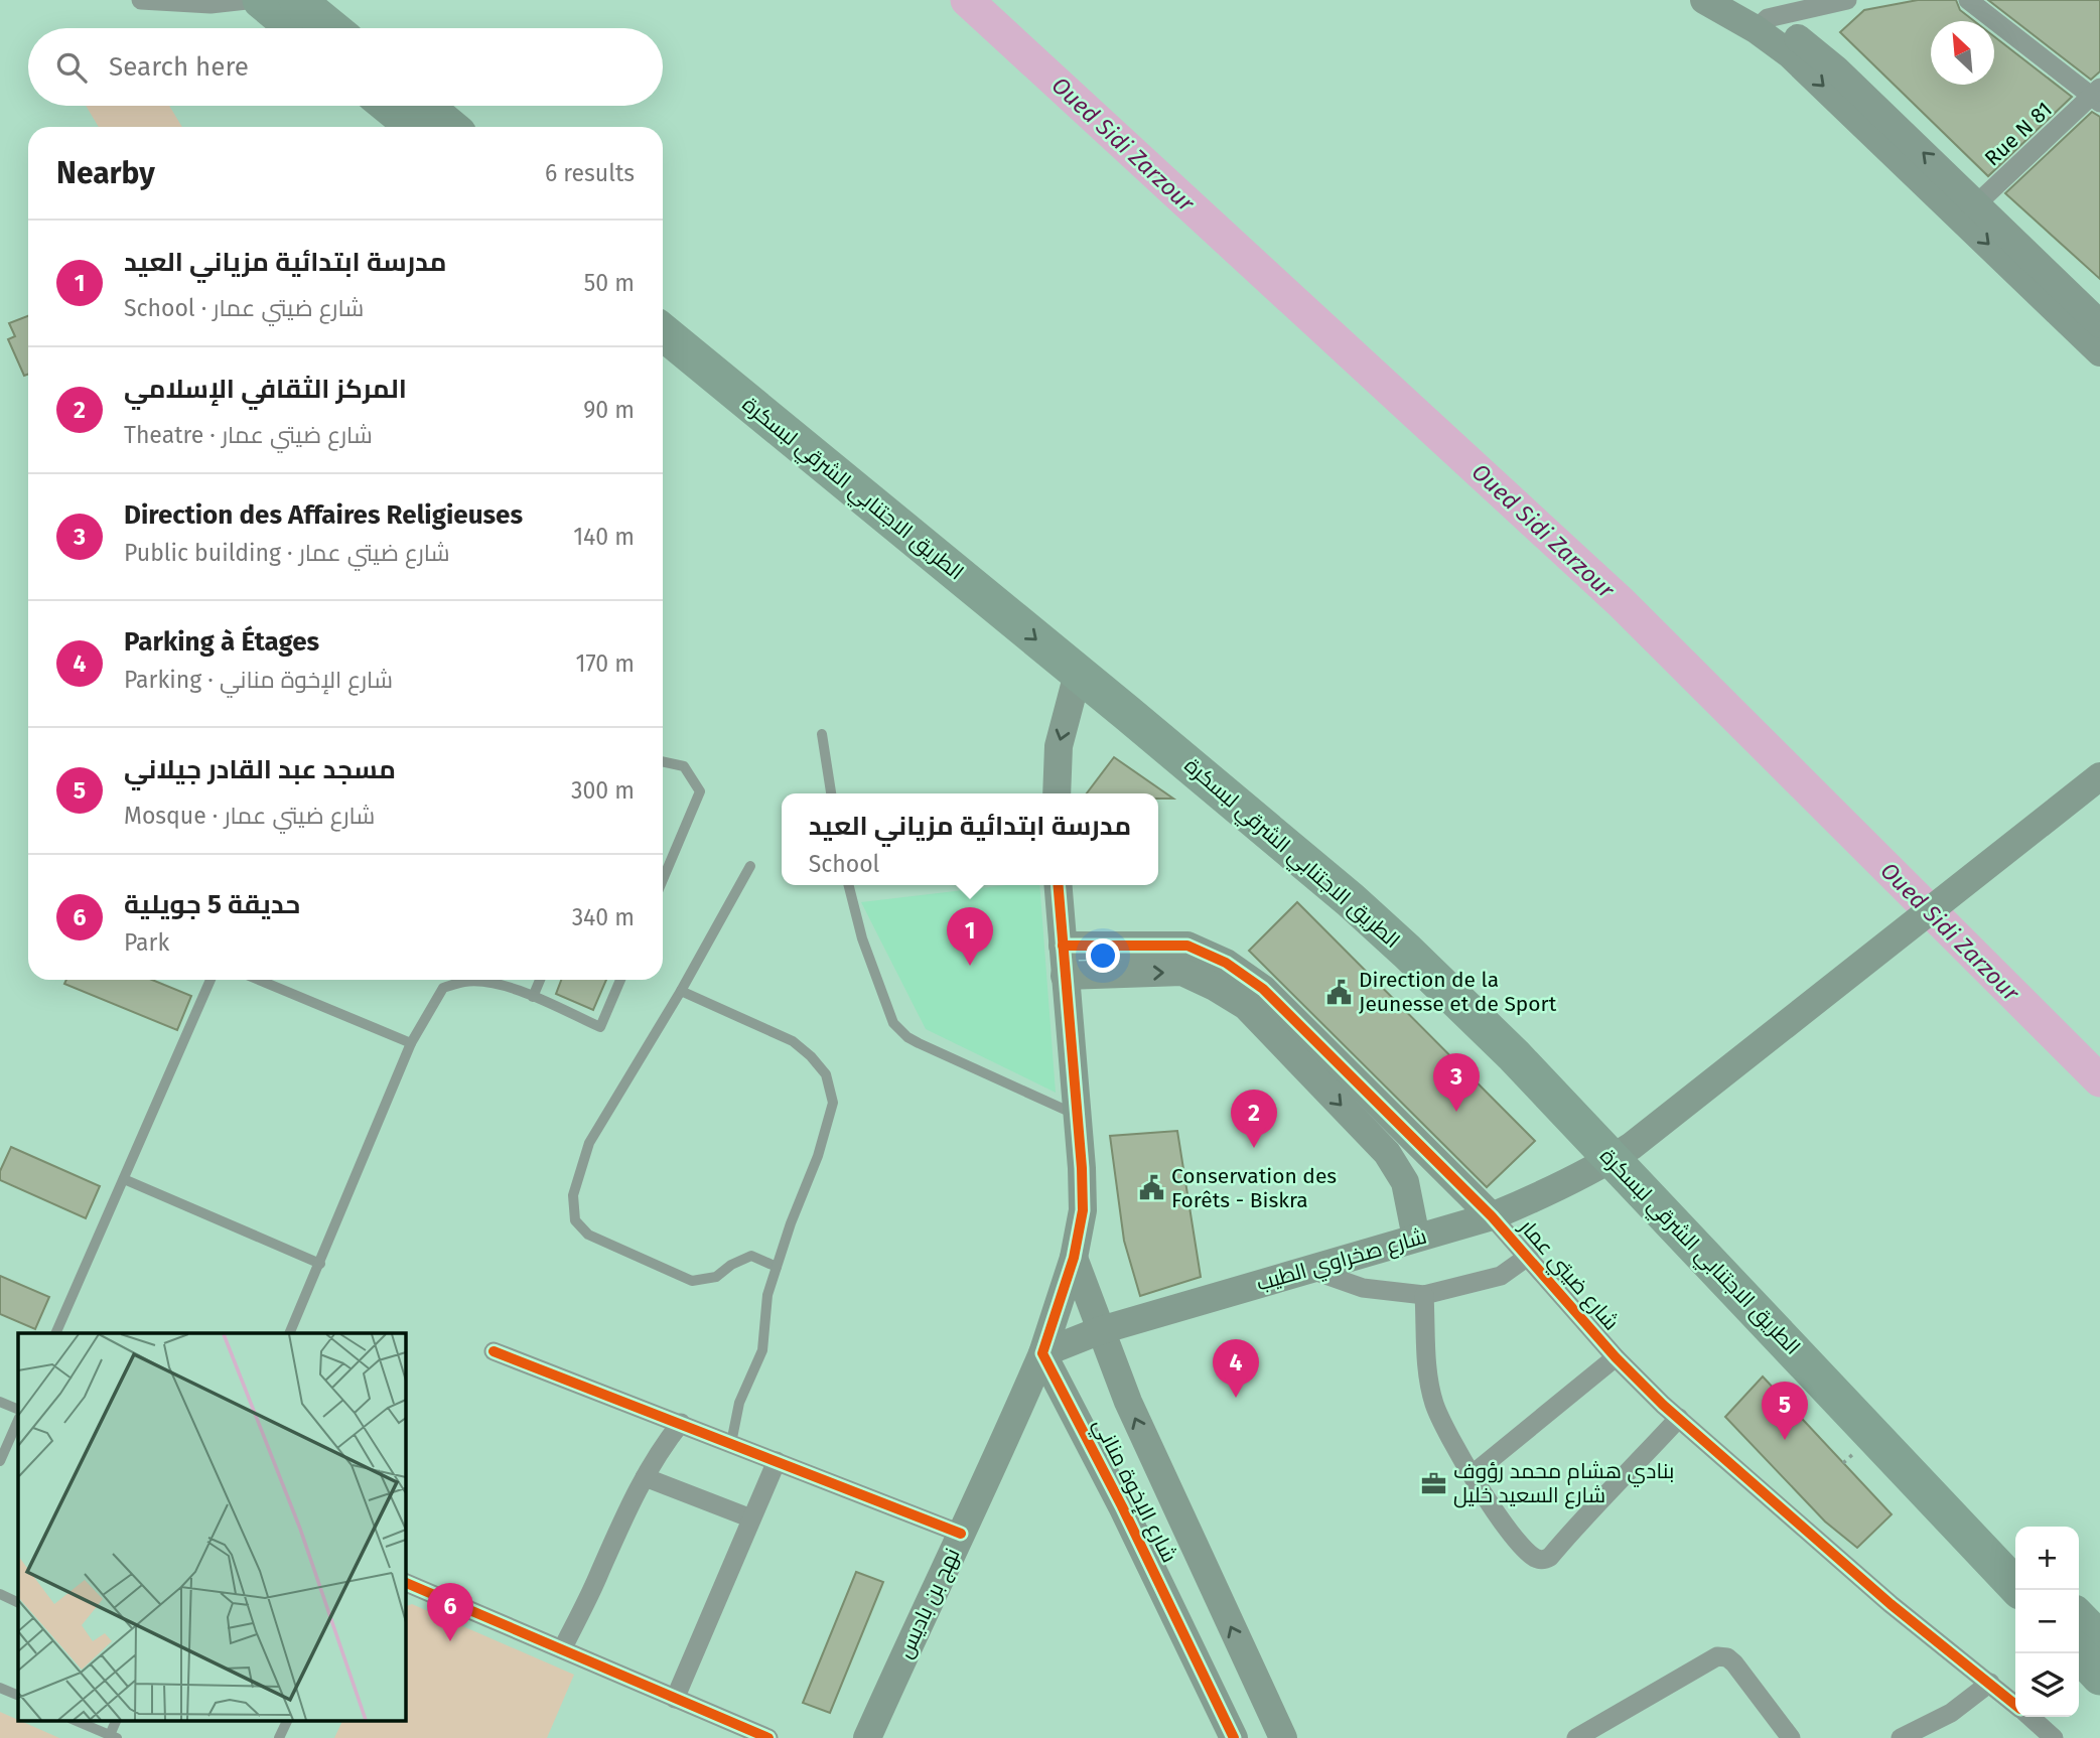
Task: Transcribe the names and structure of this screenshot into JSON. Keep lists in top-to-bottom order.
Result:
{
  "streets": {
    "highway": ["الطريق الاجتنابي الشرقي لبسكرة"],
    "street": [
      "Rue N 81",
      "شارع صخراوي الطيب",
      "شارع ضيتي عمار",
      "شارع الإخوة مناني",
      "نهج بن باديس"
    ]
  },
  "crossings": [
    ["الطريق الاجتنابي الشرقي لبسكرة", "شارع صخراوي الطيب"],
    ["شارع صخراوي الطيب", "شارع ضيتي عمار"],
    ["شارع صخراوي الطيب", "شارع الإخوة مناني"],
    ["شارع صخراوي الطيب", "نهج بن باديس"],
    ["شارع الإخوة مناني", "نهج بن باديس"]
  ],
  "water": ["Oued Sidi Zarzour"],
  "places": {
    "public building": ["Direction de la Jeunesse et de Sport", "Conservation des Forêts - Biskra"],
    "office": ["بنادي هشام محمد رؤوف شارع السعيد خليل"]
  },
  "north": "top left",
  "page": {
    "search": "Search here",
    "heading": ["Nearby", "6 results"],
    "list": [
      {
        "mark": "1",
        "name": "مدرسة ابتدائية مزياني العيد",
        "note": "School · شارع ضيتي عمار",
        "value": "50 m"
      },
      {
        "mark": "2",
        "name": "المركز الثقافي الإسلامي",
        "note": "Theatre · شارع ضيتي عمار",
        "value": "90 m"
      },
      {
        "mark": "3",
        "name": "Direction des Affaires Religieuses",
        "note": "Public building · شارع ضيتي عمار",
        "value": "140 m"
      },
      {
        "mark": "4",
        "name": "Parking à Étages",
        "note": "Parking · شارع الإخوة مناني",
        "value": "170 m"
      },
      {
        "mark": "5",
        "name": "مسجد عبد القادر جيلاني",
        "note": "Mosque · شارع ضيتي عمار",
        "value": "300 m"
      },
      {
        "mark": "6",
        "name": "حديقة 5 جويلية",
        "note": "Park",
        "value": "340 m"
      }
    ],
    "popup": ["مدرسة ابتدائية مزياني العيد", "School"],
    "pins": [
      "1",
      "3",
      "2",
      "4",
      "5",
      "6"
    ],
    "map_buttons": ["+", "−"]
  }
}
